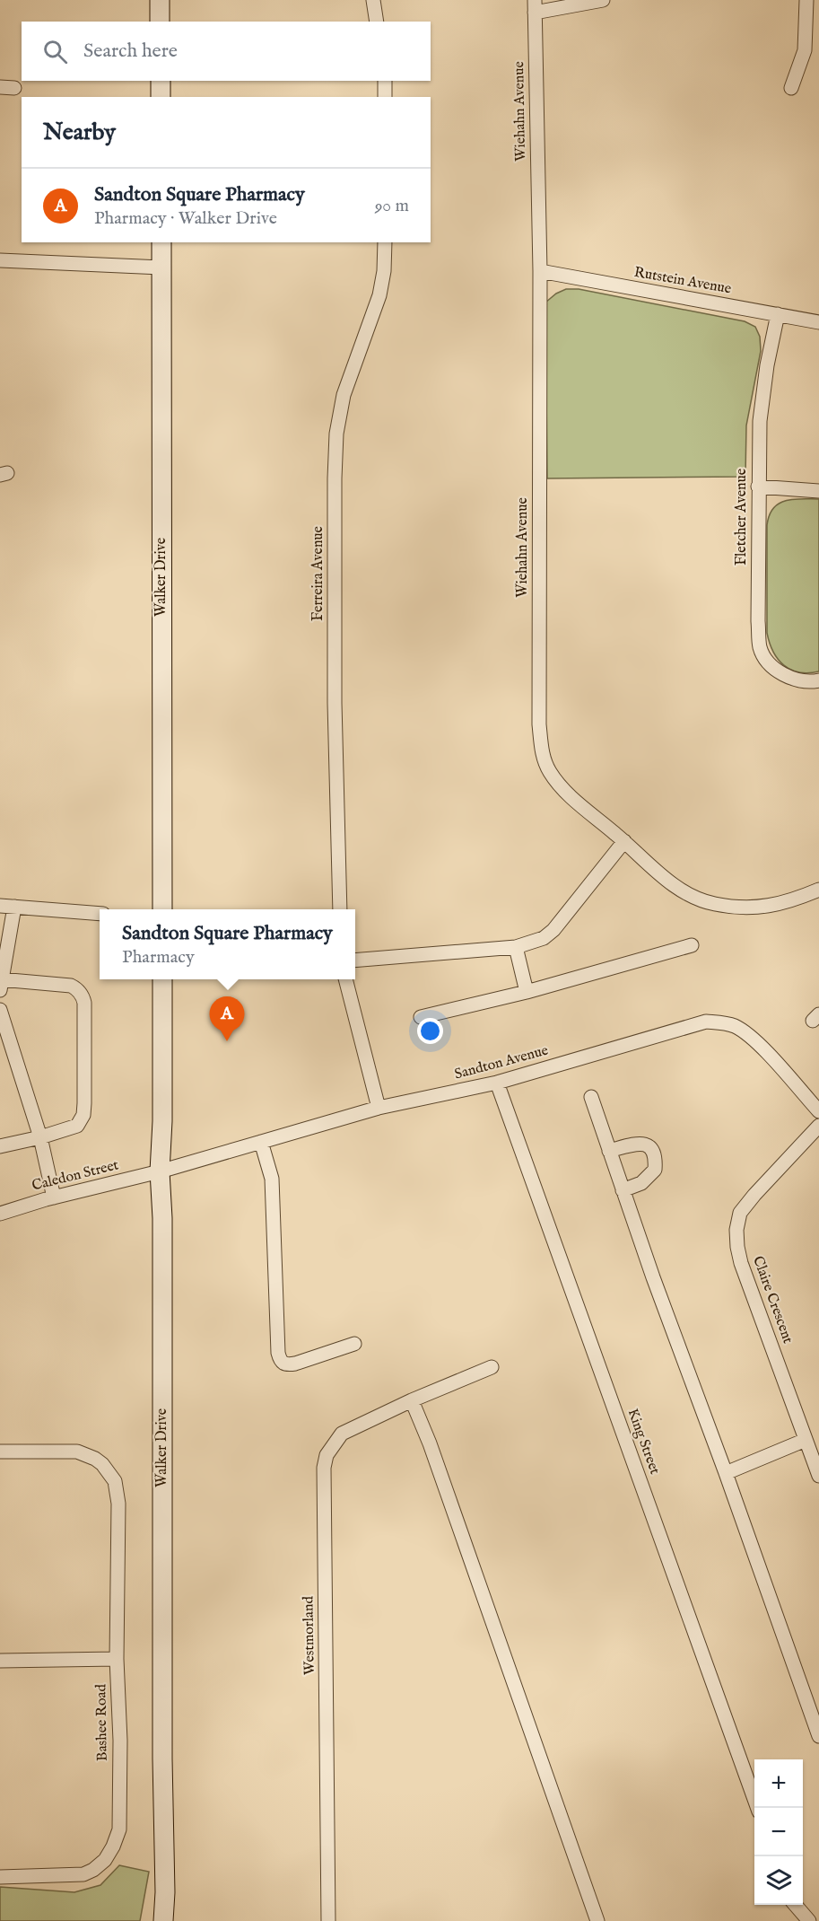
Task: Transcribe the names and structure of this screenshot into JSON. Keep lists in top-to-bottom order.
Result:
{
  "streets": {
    "street": [
      "Wiehahn Avenue",
      "Rutstein Avenue",
      "Fletcher Avenue",
      "Ferreira Avenue",
      "Walker Drive",
      "Sandton Avenue",
      "Caledon Street",
      "Claire Crescent",
      "King Street",
      "Westmorland",
      "Bashee Road"
    ]
  },
  "crossings": [
    ["Wiehahn Avenue", "Rutstein Avenue"],
    ["Rutstein Avenue", "Fletcher Avenue"],
    ["Walker Drive", "Sandton Avenue"],
    ["Walker Drive", "Caledon Street"],
    ["Sandton Avenue", "Caledon Street"],
    ["Sandton Avenue", "King Street"]
  ],
  "page": {
    "search": "Search here",
    "heading": "Nearby",
    "list": [
      {
        "mark": "A",
        "name": "Sandton Square Pharmacy",
        "note": "Pharmacy · Walker Drive",
        "value": "90 m"
      }
    ],
    "popup": ["Sandton Square Pharmacy", "Pharmacy"],
    "pins": "A",
    "map_buttons": ["+", "−"]
  }
}
